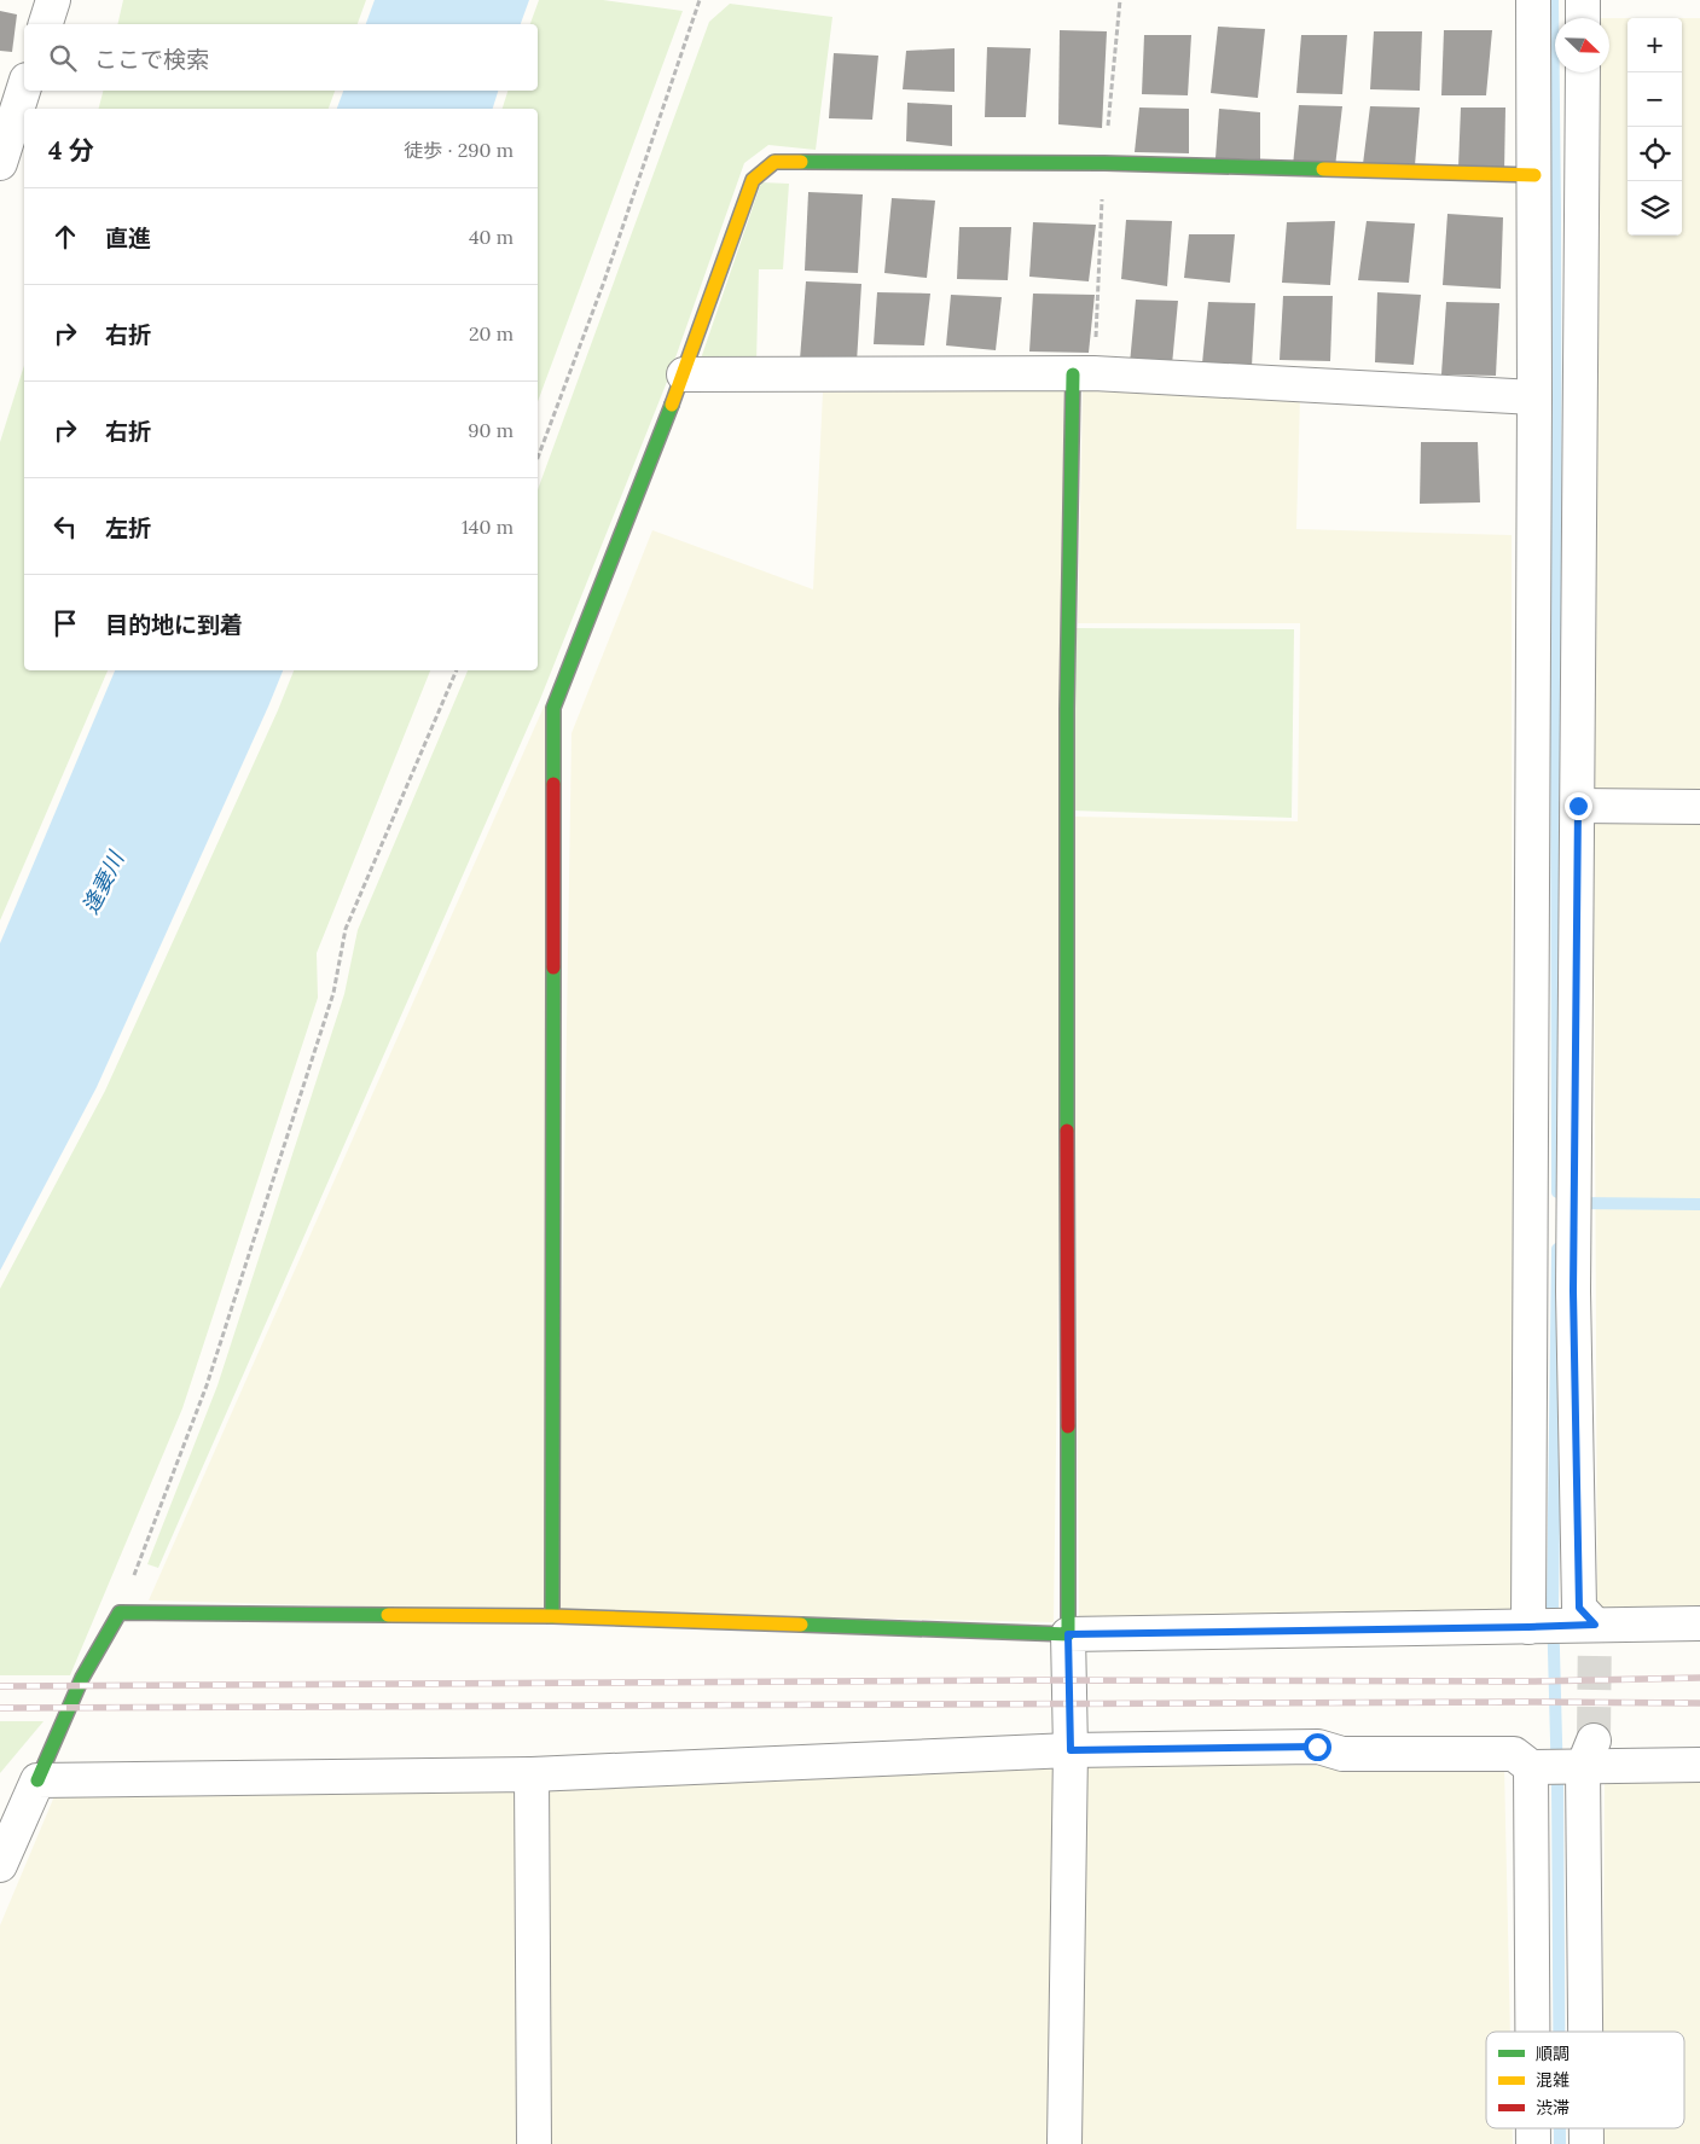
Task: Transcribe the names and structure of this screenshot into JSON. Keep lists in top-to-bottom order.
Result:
{
  "water": ["逢妻川"],
  "legend": ["順調", "混雑", "渋滞"],
  "north": "bottom right",
  "page": {
    "map_buttons": ["+", "−"],
    "search": "ここで検索",
    "heading": ["4 分", "徒歩 · 290 m"],
    "list": [
      ["直進", "40 m"],
      ["右折", "20 m"],
      ["右折", "90 m"],
      ["左折", "140 m"],
      "目的地に到着"
    ]
  }
}
